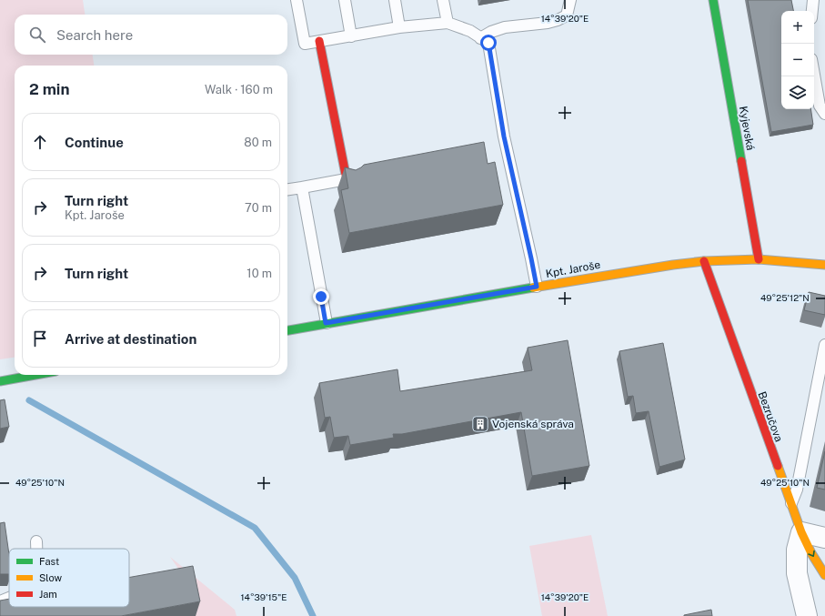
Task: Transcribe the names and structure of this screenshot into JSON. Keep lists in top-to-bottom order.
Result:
{
  "streets": {
    "street": ["Kyjevská", "Kpt. Jaroše", "Bezručova"]
  },
  "crossings": [
    ["Kyjevská", "Kpt. Jaroše"],
    ["Kpt. Jaroše", "Bezručova"]
  ],
  "places": {
    "building": ["Vojenská správa"]
  },
  "legend": ["Fast", "Slow", "Jam"],
  "page": {
    "map_buttons": ["+", "−"],
    "search": "Search here",
    "heading": ["2 min", "Walk · 160 m"],
    "list": [
      ["Continue", "80 m"],
      ["Turn right", "Kpt. Jaroše", "70 m"],
      ["Turn right", "10 m"],
      "Arrive at destination"
    ]
  },
  "coordinates": [
    "14°39'20\"E",
    "49°25'12\"N",
    "49°25'10\"N",
    "14°39'15\"E"
  ]
}
